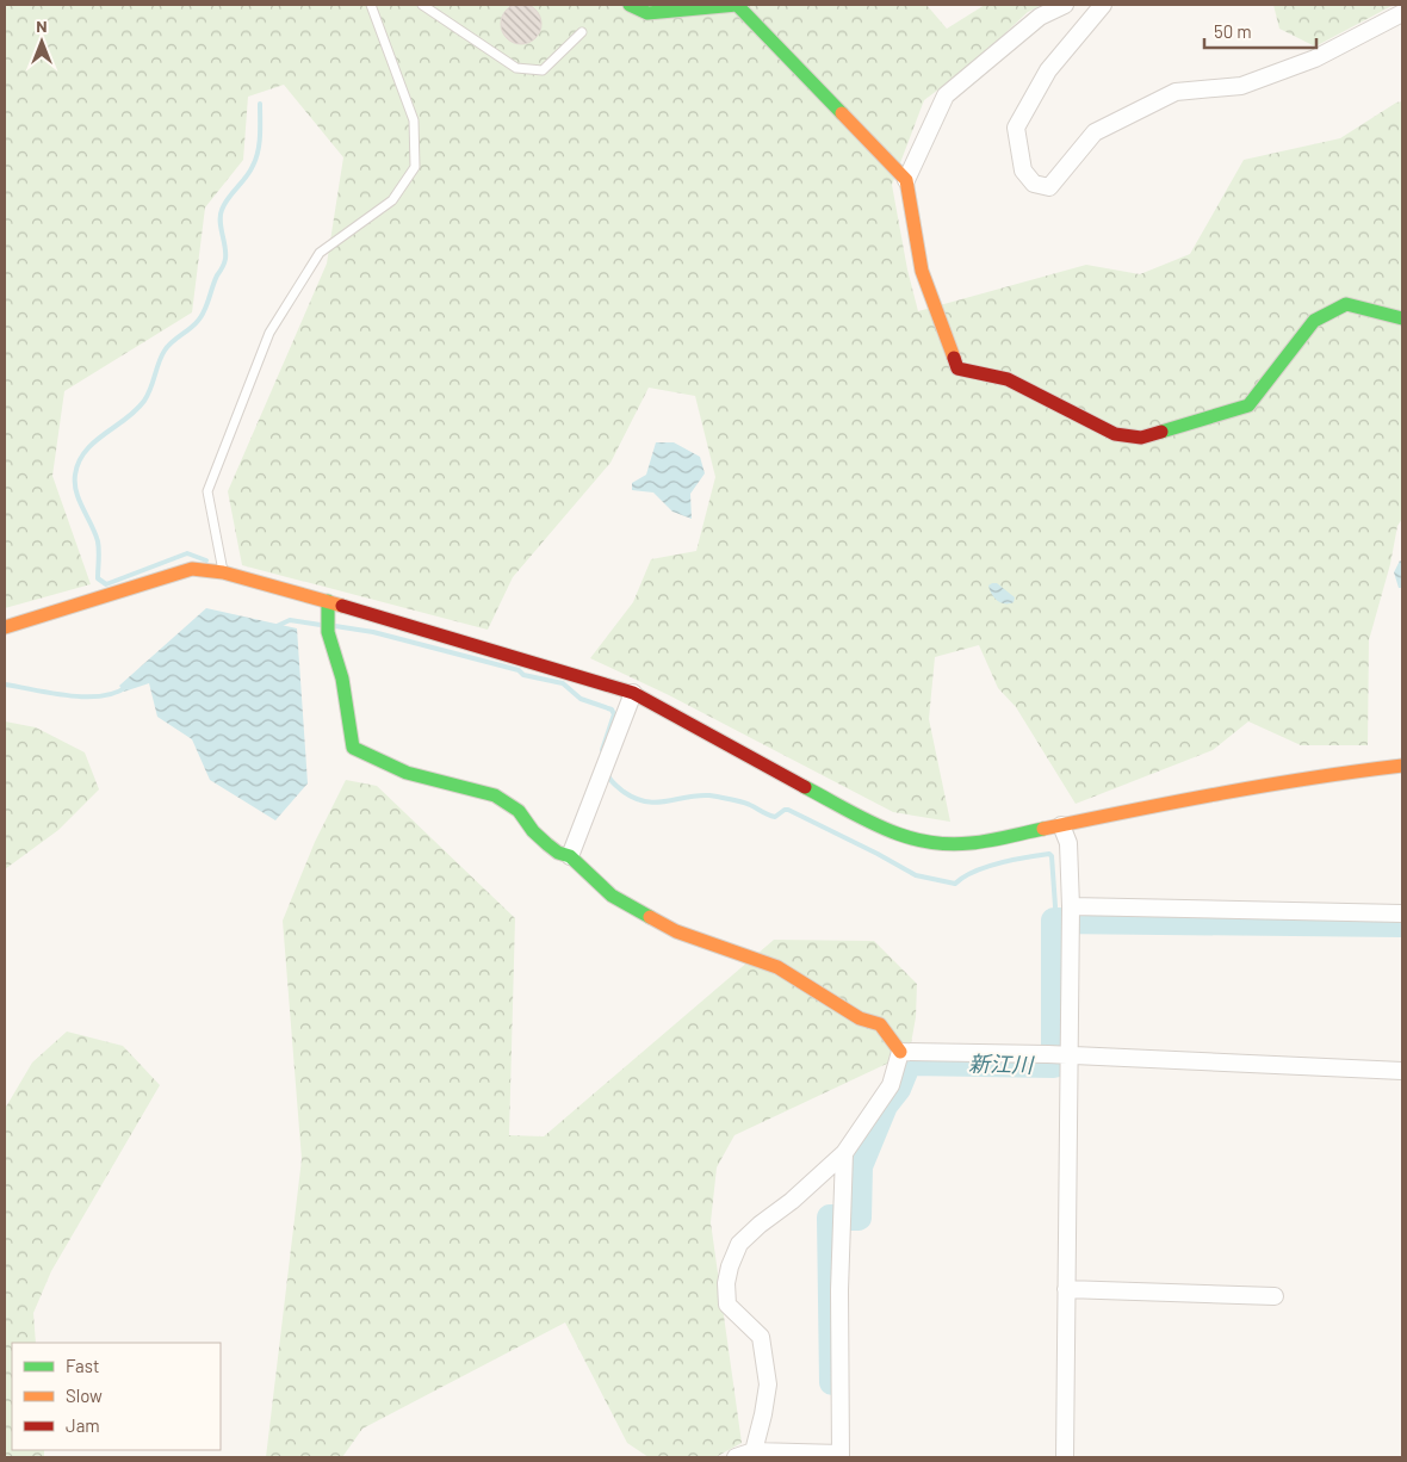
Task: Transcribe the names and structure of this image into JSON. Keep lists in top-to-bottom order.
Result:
{
  "water": ["新江川"],
  "legend": ["Fast", "Slow", "Jam"],
  "scale_bar": "50 m",
  "north": "top"
}
